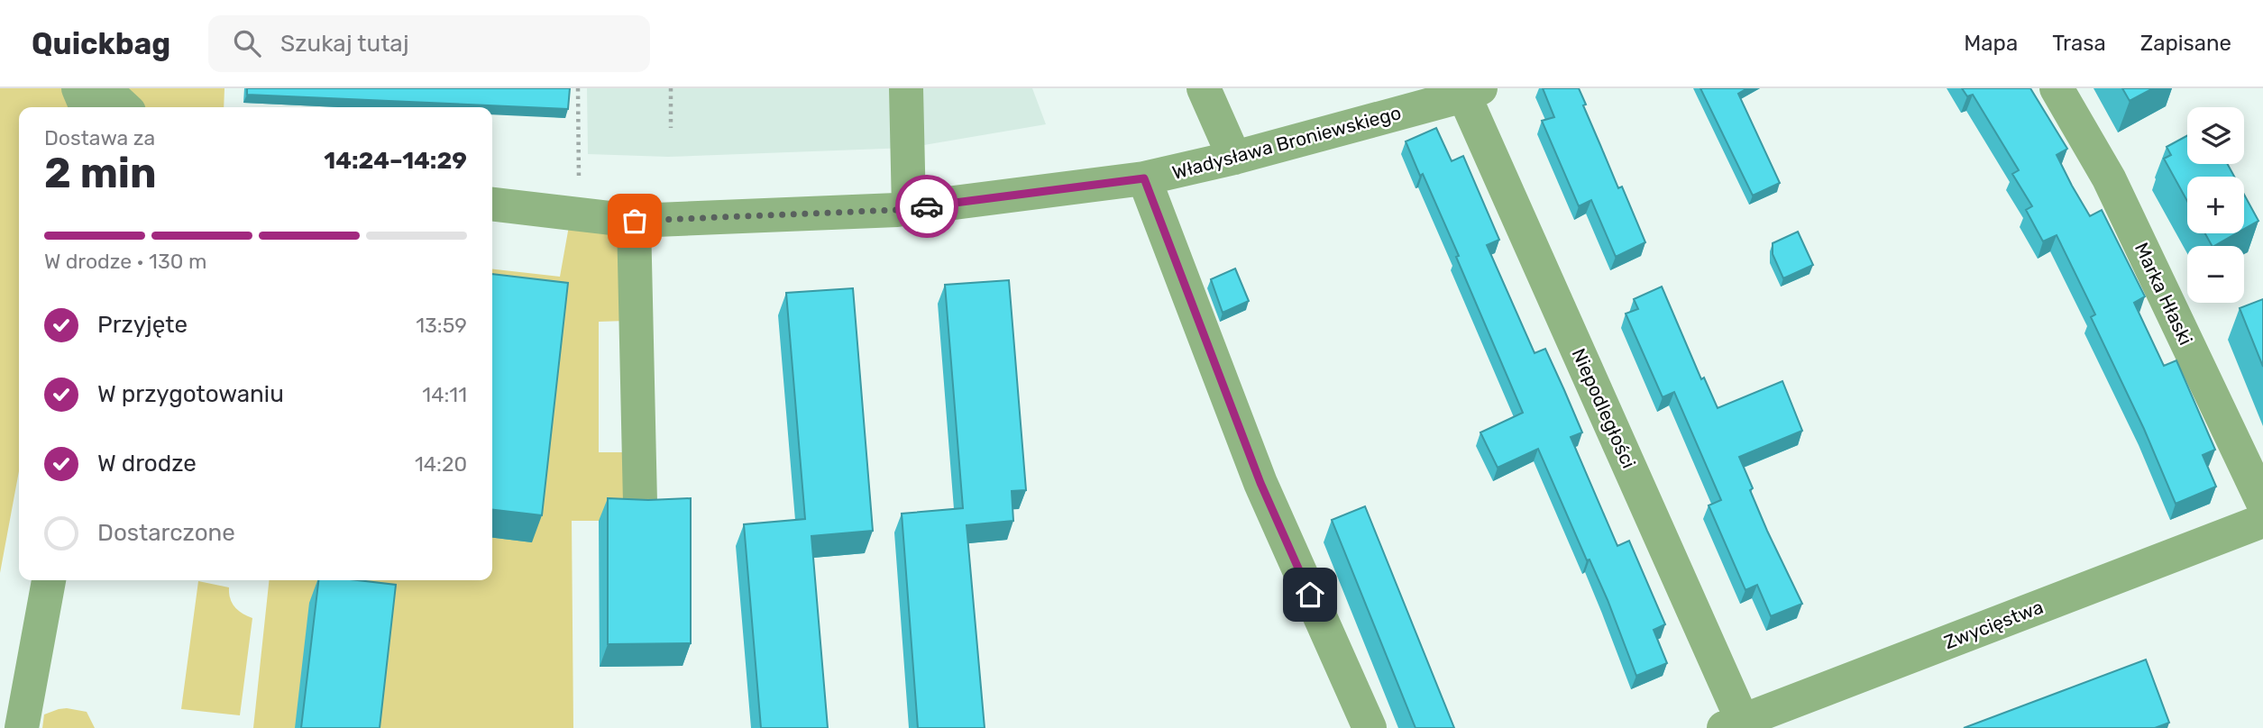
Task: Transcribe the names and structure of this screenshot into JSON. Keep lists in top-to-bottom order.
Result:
{
  "streets": {
    "street": [
      "Władysława Broniewskiego",
      "Marka Hłaski",
      "Niepodległości",
      "Zwycięstwa"
    ]
  },
  "crossings": [
    ["Władysława Broniewskiego", "Niepodległości"],
    ["Niepodległości", "Zwycięstwa"]
  ],
  "page": {
    "header": "Quickbag",
    "search": "Szukaj tutaj",
    "nav": ["Mapa", "Trasa", "Zapisane"],
    "map_buttons": ["+", "−"],
    "heading": ["2 min", "Dostawa za", "14:24–14:29"],
    "bar": "W drodze · 130 m",
    "list": [
      ["Przyjęte", "13:59"],
      ["W przygotowaniu", "14:11"],
      ["W drodze", "14:20"],
      "Dostarczone"
    ]
  }
}
